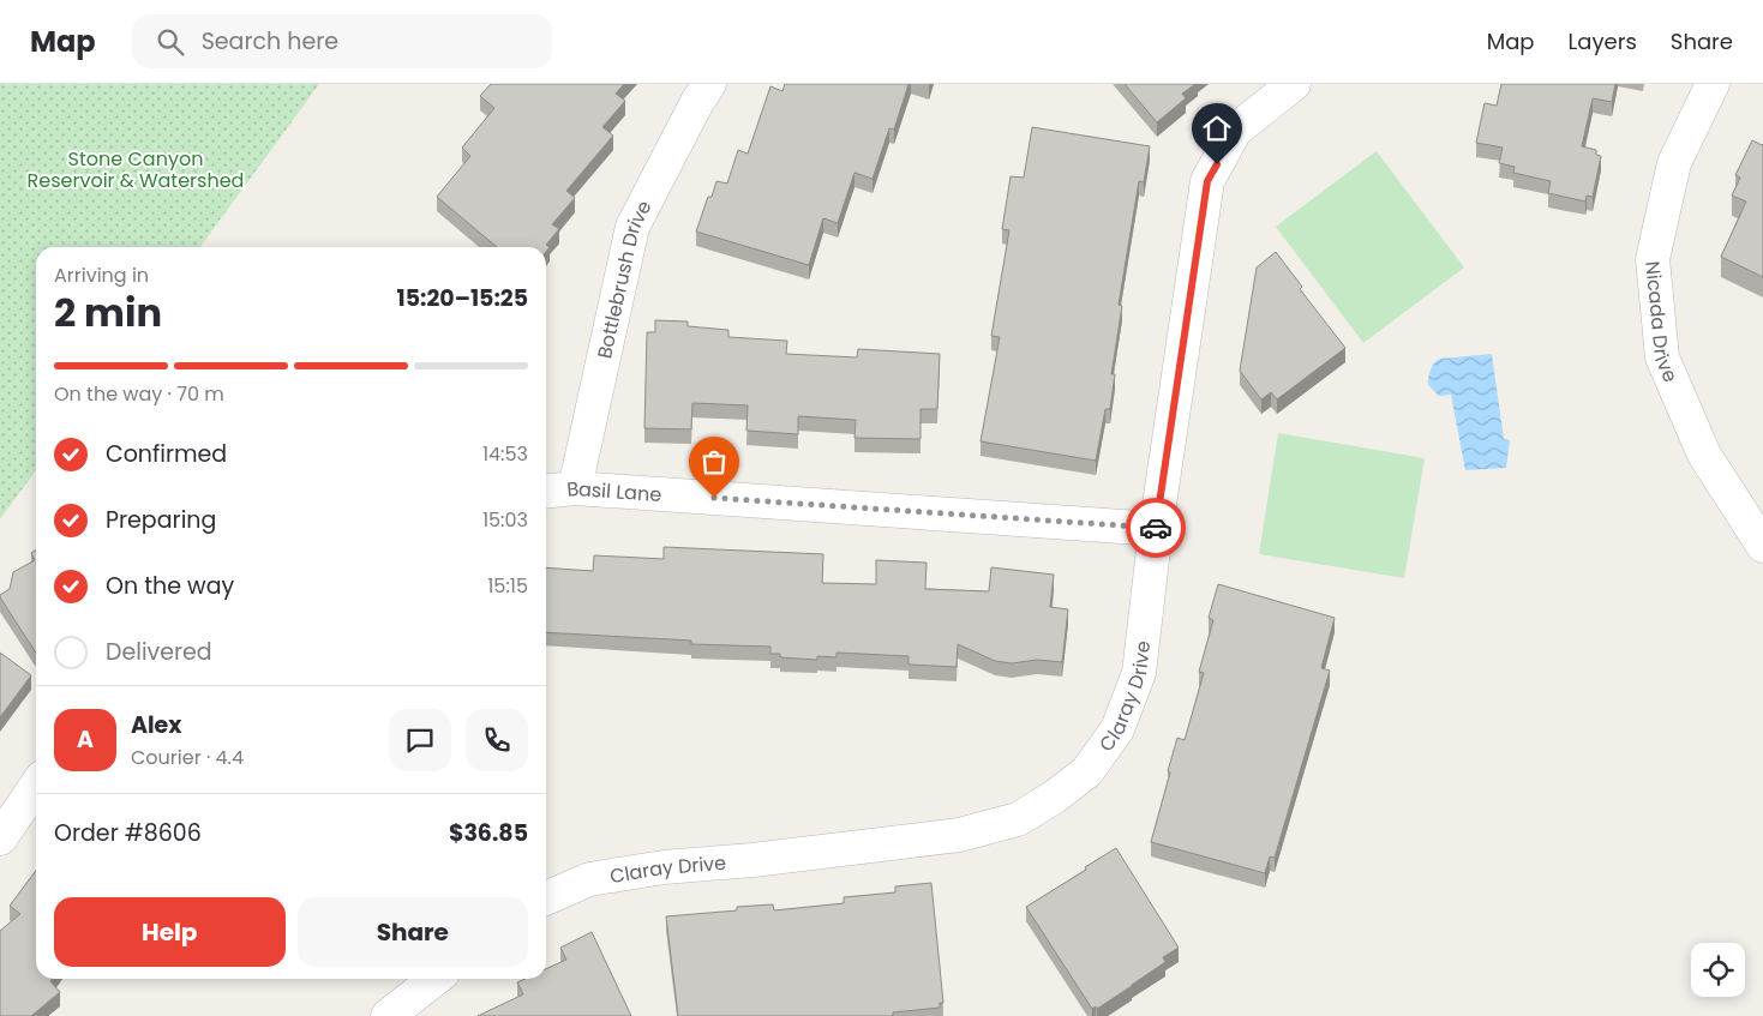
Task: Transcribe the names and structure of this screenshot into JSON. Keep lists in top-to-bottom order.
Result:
{
  "streets": {
    "street": [
      "Bottlebrush Drive",
      "Nicada Drive",
      "Basil Lane",
      "Claray Drive"
    ]
  },
  "crossings": [
    ["Bottlebrush Drive", "Basil Lane"],
    ["Basil Lane", "Claray Drive"]
  ],
  "parks": ["Stone Canyon Reservoir & Watershed"],
  "page": {
    "header": "Map",
    "search": "Search here",
    "nav": ["Map", "Layers", "Share"],
    "heading": ["2 min", "Arriving in", "15:20–15:25"],
    "panel": [
      "Alex",
      "Courier · 4.4",
      "Order #8606",
      "$36.85"
    ],
    "bar": "On the way · 70 m",
    "list": [
      ["Confirmed", "14:53"],
      ["Preparing", "15:03"],
      ["On the way", "15:15"],
      "Delivered"
    ],
    "round": "A",
    "buttons": ["Help", "Share"]
  }
}
